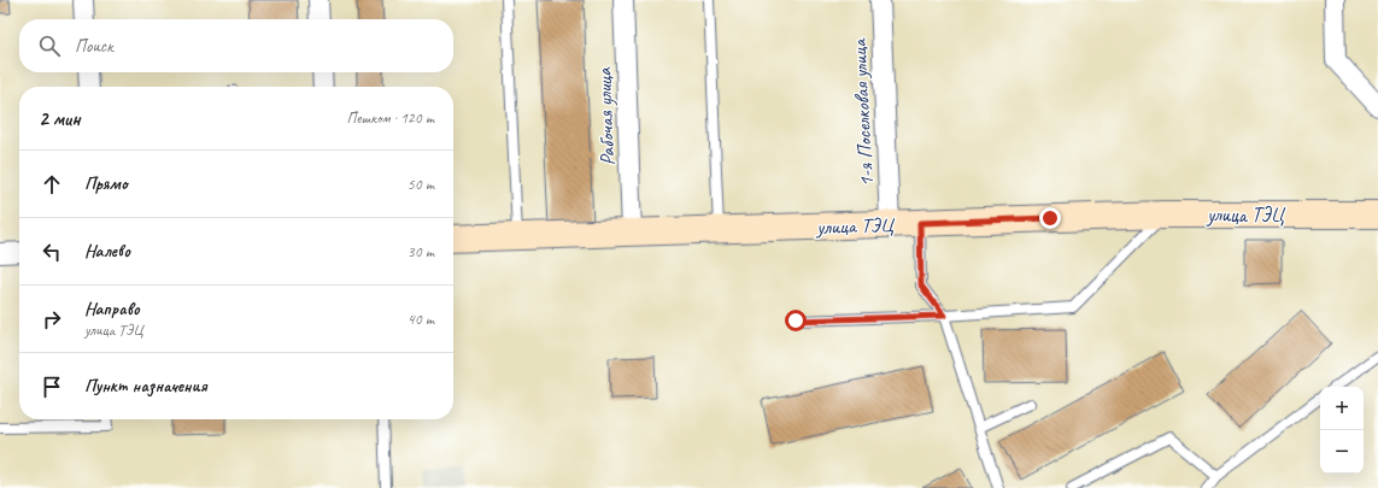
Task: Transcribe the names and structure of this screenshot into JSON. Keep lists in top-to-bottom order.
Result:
{
  "streets": {
    "street": ["1-я Поселковая улица", "Рабочая улица", "улица ТЭЦ"]
  },
  "crossings": [
    ["1-я Поселковая улица", "улица ТЭЦ"],
    ["Рабочая улица", "улица ТЭЦ"]
  ],
  "page": {
    "search": "Поиск",
    "heading": ["2 мин", "Пешком · 120 m"],
    "list": [
      ["Прямо", "50 m"],
      ["Налево", "30 m"],
      ["Направо", "улица ТЭЦ", "40 m"],
      "Пункт назначения"
    ],
    "map_buttons": ["+", "−"]
  }
}
